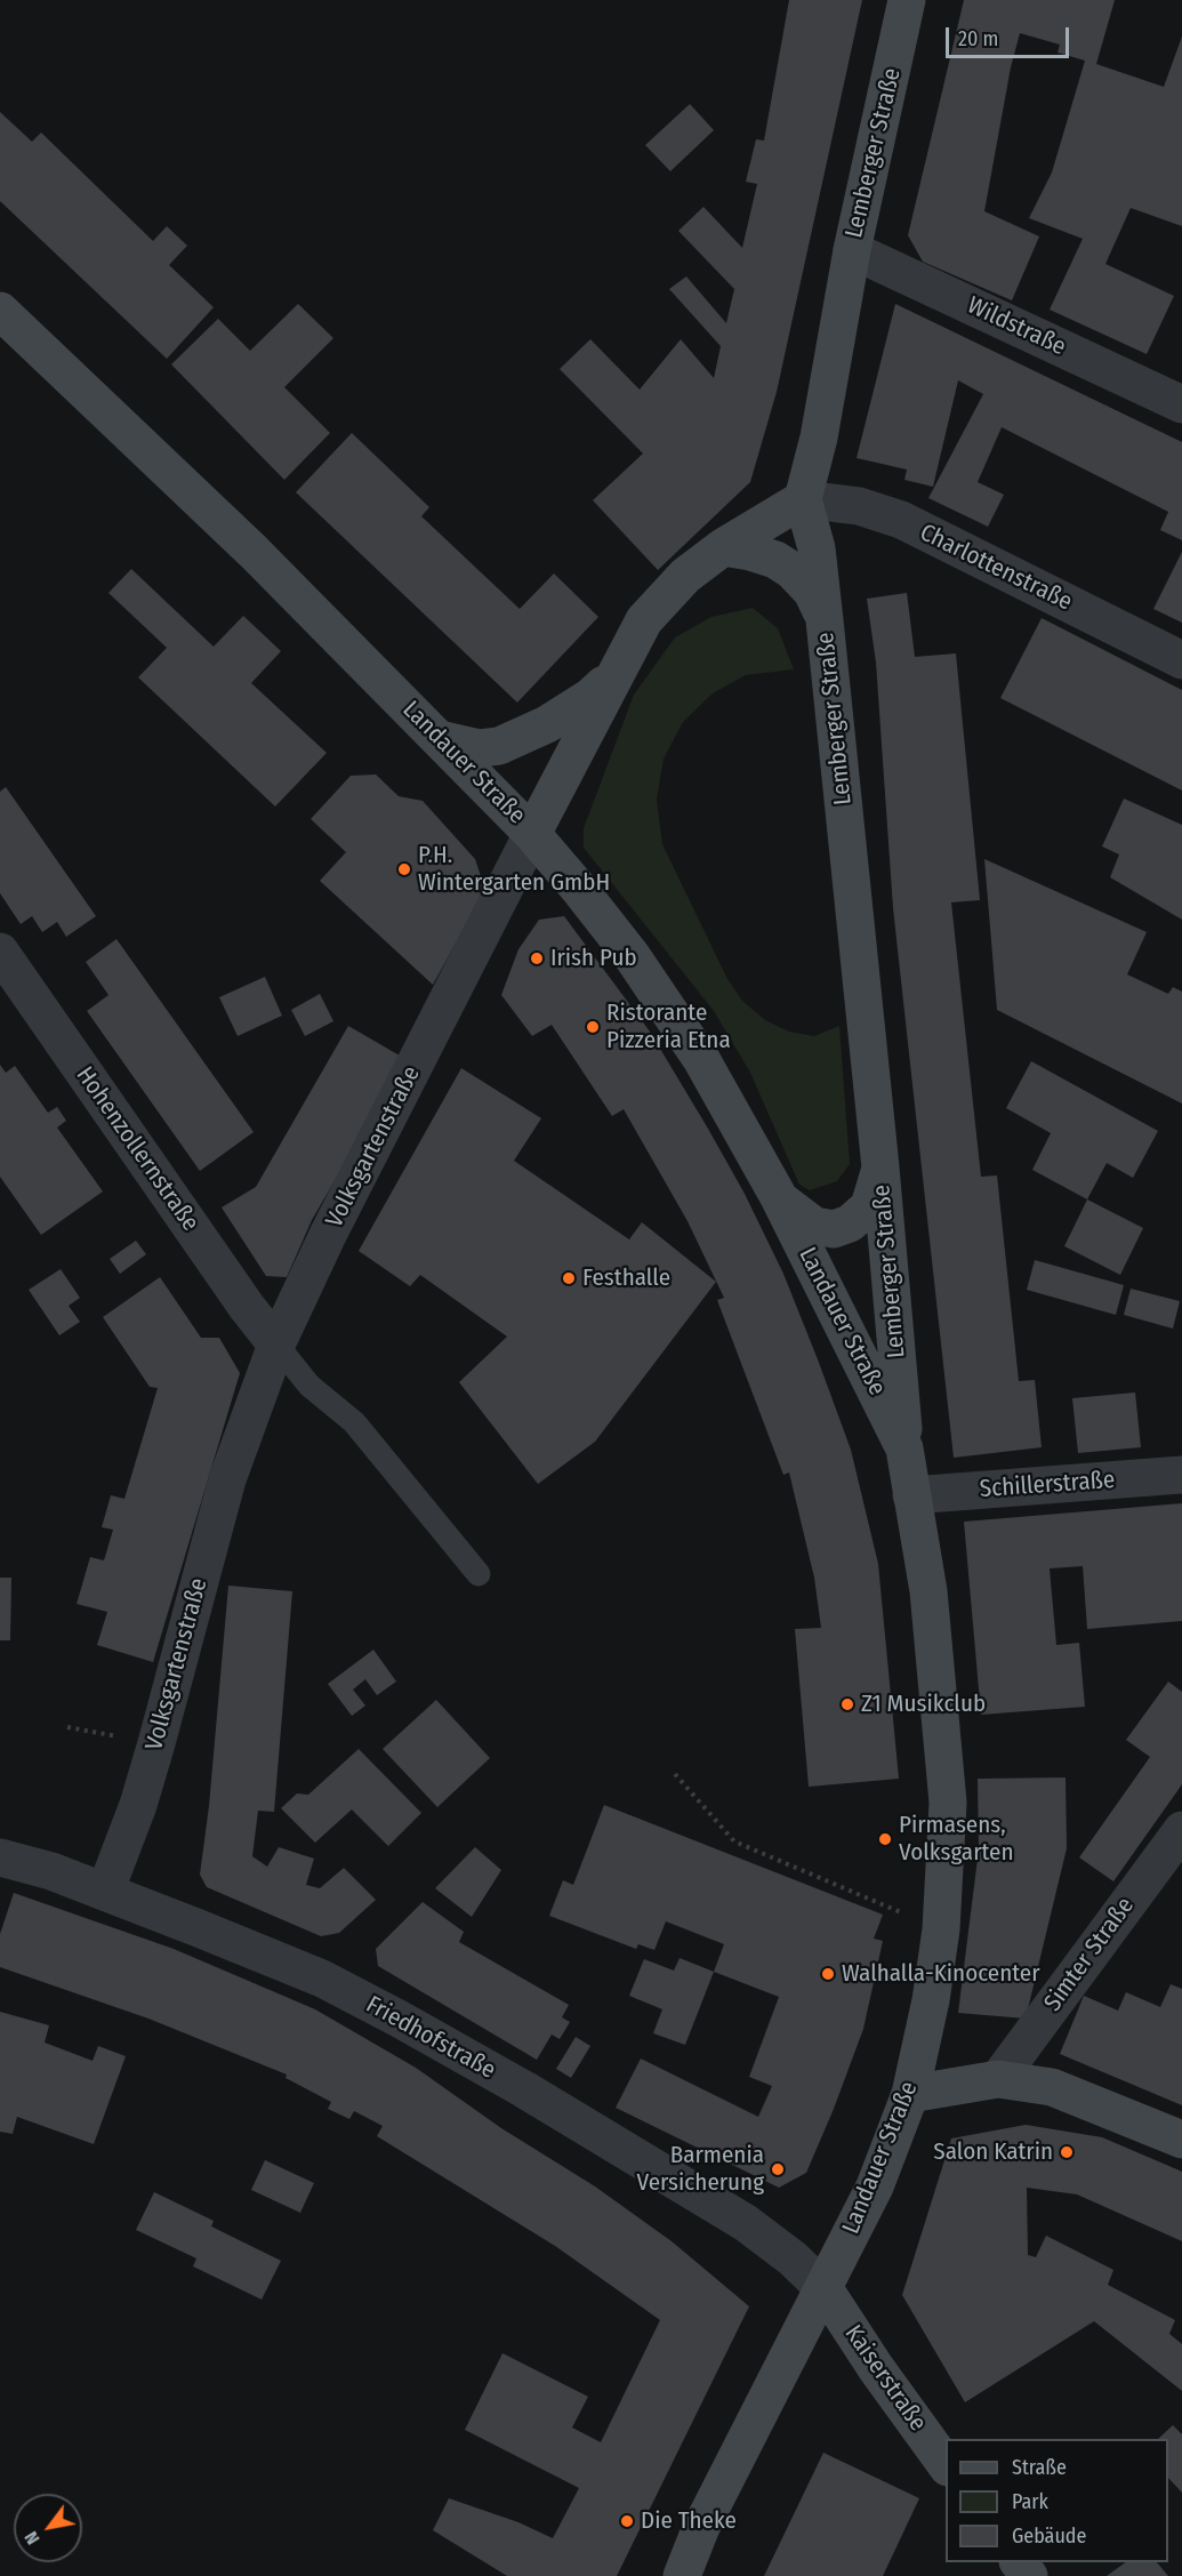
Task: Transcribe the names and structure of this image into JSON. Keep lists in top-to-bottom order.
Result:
{
  "streets": {
    "main road": [
      "Lemberger Straße",
      "Landauer Straße",
      "Volksgartenstraße",
      "Kaiserstraße"
    ],
    "street": [
      "Wildstraße",
      "Charlottenstraße",
      "Hohenzollernstraße",
      "Schillerstraße",
      "Simter Straße",
      "Friedhofstraße"
    ]
  },
  "crossings": [
    ["Lemberger Straße", "Wildstraße"],
    ["Lemberger Straße", "Charlottenstraße"],
    ["Lemberger Straße", "Landauer Straße"],
    ["Lemberger Straße", "Volksgartenstraße"],
    ["Charlottenstraße", "Volksgartenstraße"],
    ["Landauer Straße", "Volksgartenstraße"],
    ["Landauer Straße", "Schillerstraße"],
    ["Landauer Straße", "Friedhofstraße"],
    ["Landauer Straße", "Kaiserstraße"],
    ["Volksgartenstraße", "Hohenzollernstraße"],
    ["Volksgartenstraße", "Friedhofstraße"],
    ["Friedhofstraße", "Kaiserstraße"]
  ],
  "places": [
    "P.H. Wintergarten GmbH",
    "Irish Pub",
    "Ristorante Pizzeria Etna",
    "Festhalle",
    "Z1 Musikclub",
    "Pirmasens, Volksgarten",
    "Walhalla-Kinocenter",
    "Salon Katrin",
    "Barmenia Versicherung",
    "Die Theke"
  ],
  "legend": ["Straße", "Park", "Gebäude"],
  "scale_bar": "20 m",
  "north": "bottom left"
}
